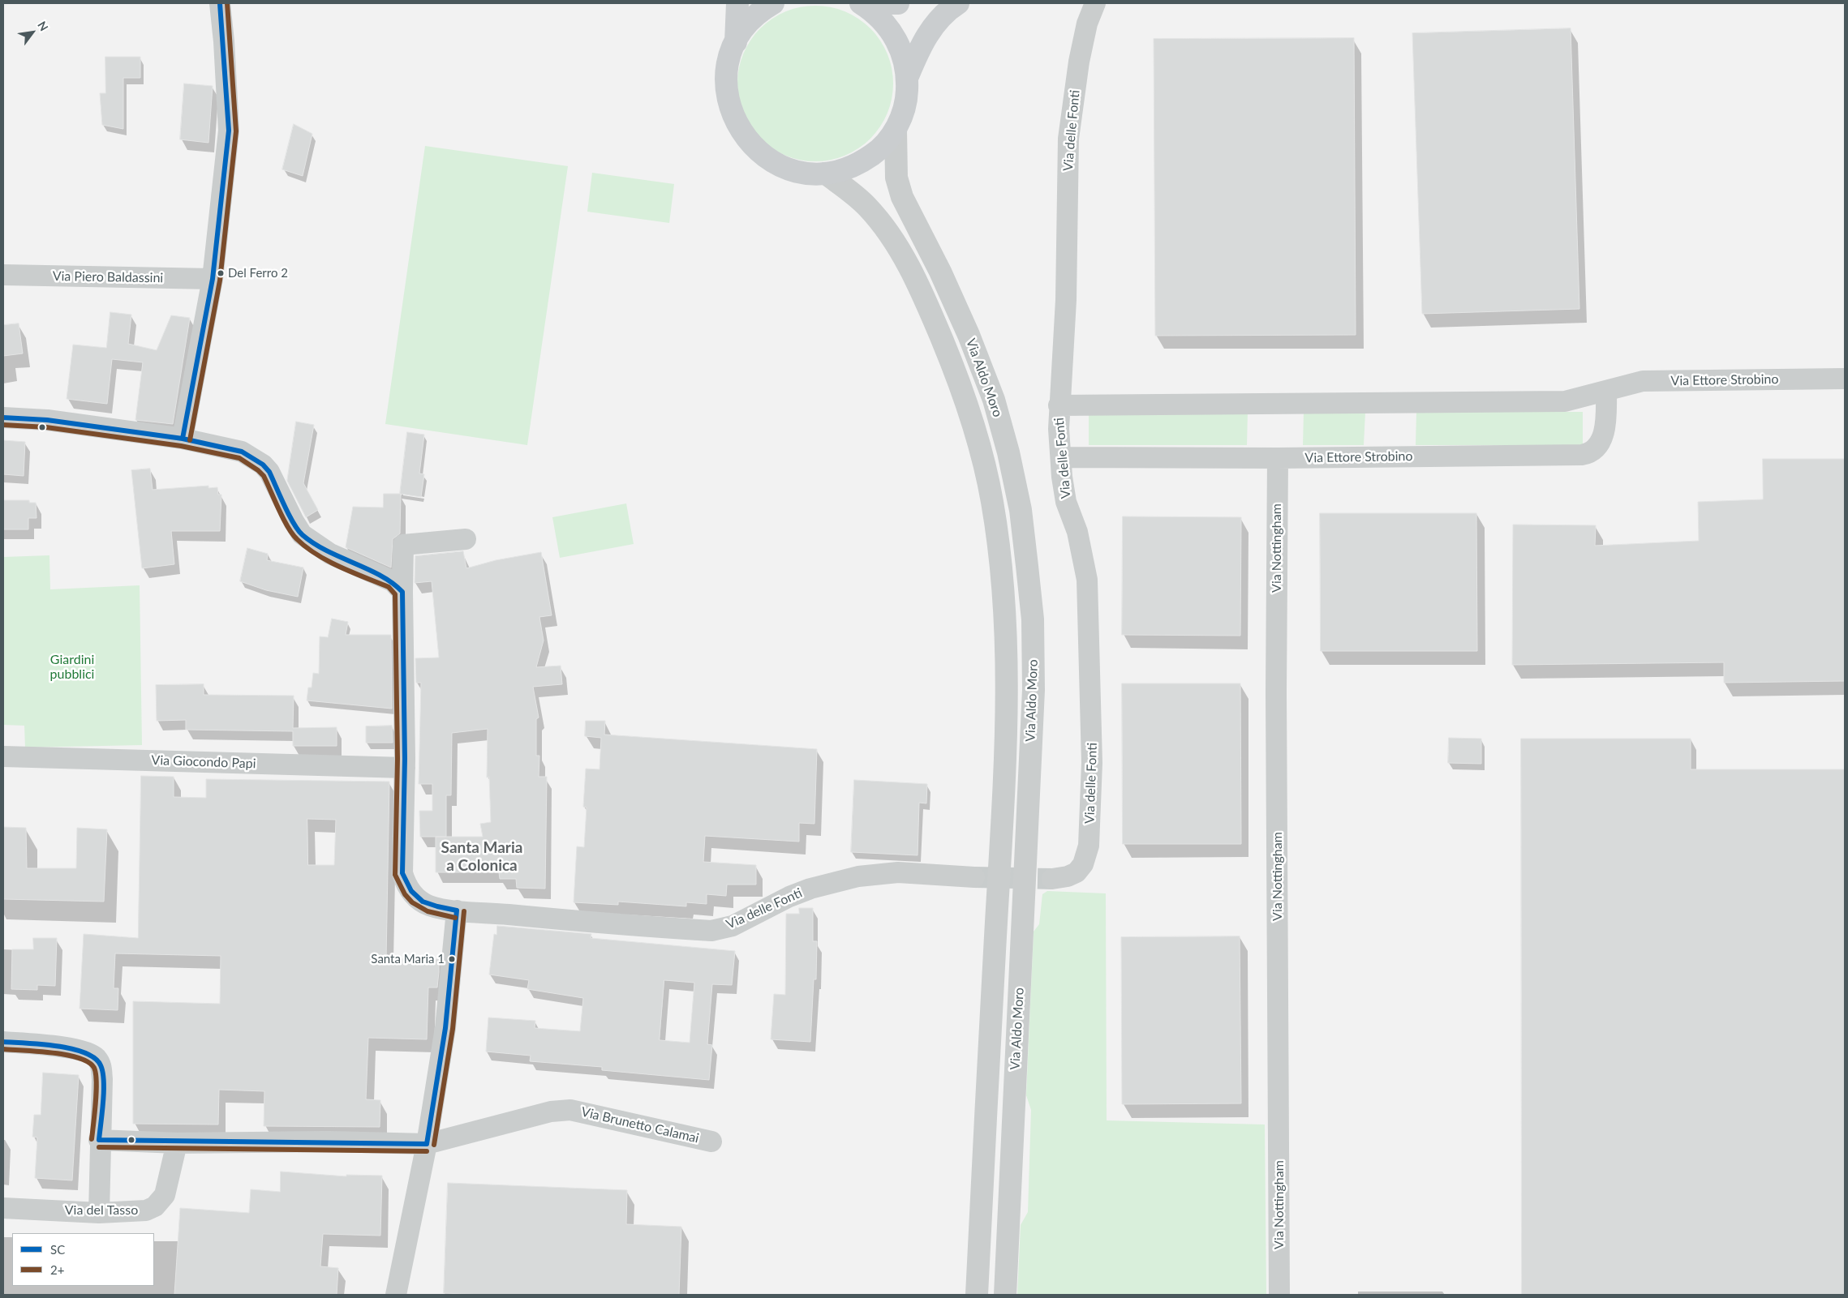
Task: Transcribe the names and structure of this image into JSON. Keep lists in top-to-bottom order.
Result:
{
  "streets": {
    "street": [
      "Via delle Fonti",
      "Via Piero Baldassini",
      "Via Aldo Moro",
      "Via Ettore Strobino",
      "Via Nottingham",
      "Via Giocondo Papi",
      "Via Brunetto Calamai",
      "Via del Tasso"
    ]
  },
  "crossings": [
    ["Via delle Fonti", "Via Ettore Strobino"],
    ["Via delle Fonti", "Via Giocondo Papi"],
    ["Via Ettore Strobino", "Via Nottingham"]
  ],
  "districts": ["Santa Maria a Colonica"],
  "parks": ["Giardini pubblici"],
  "places": ["Del Ferro 2", "Santa Maria 1"],
  "lines": ["transit line SC", "transit line 2+"],
  "legend": ["SC", "2+"],
  "north": "top right"
}
